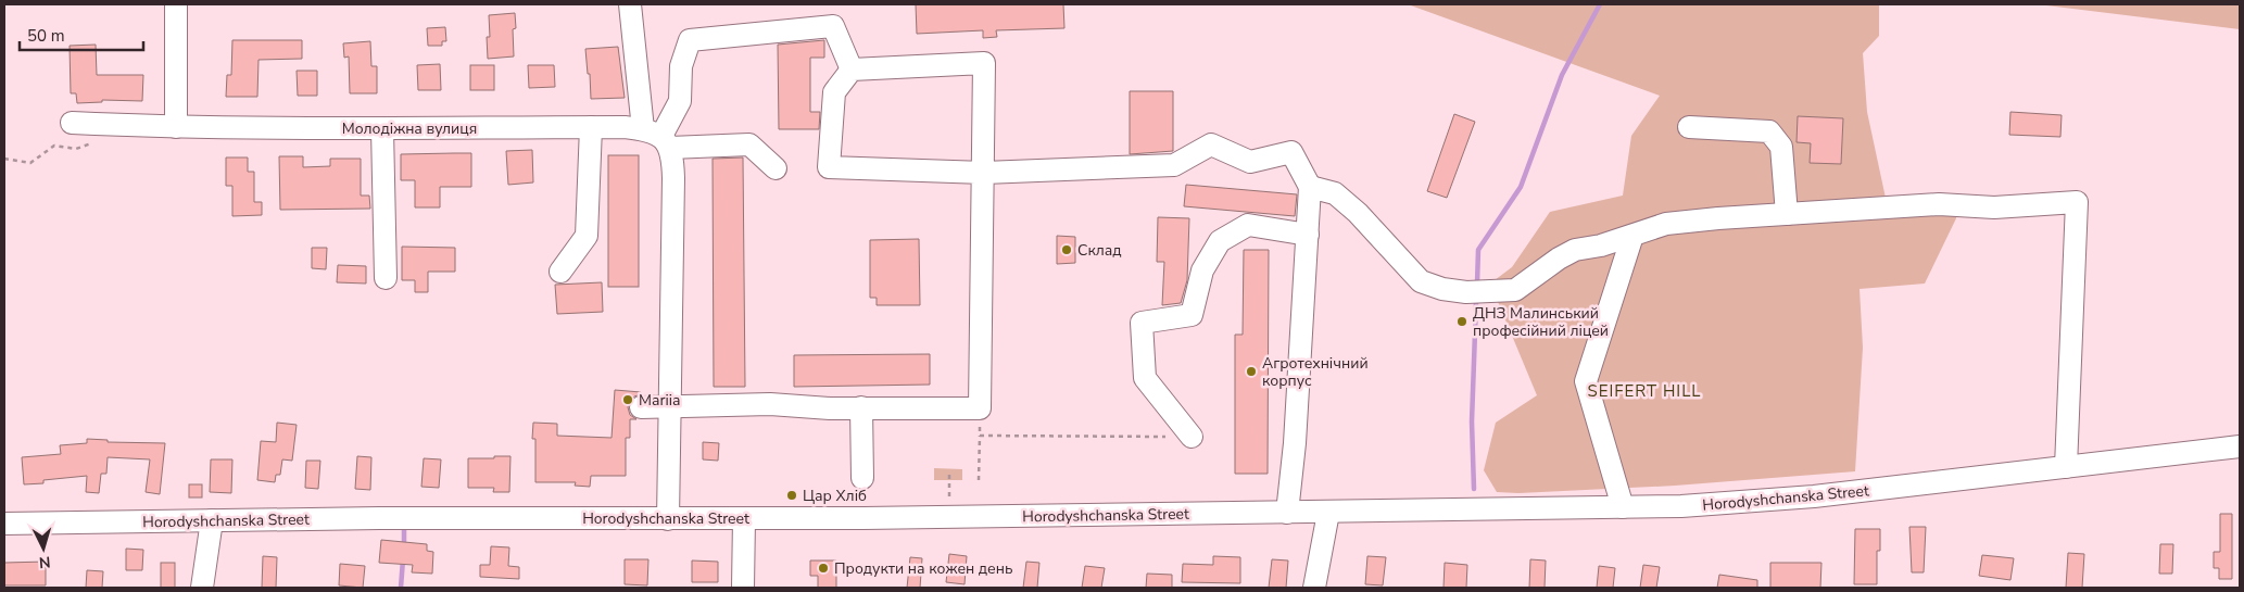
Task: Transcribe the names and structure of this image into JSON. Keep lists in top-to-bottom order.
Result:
{
  "streets": {
    "street": ["Молодіжна вулиця", "Horodyshchanska Street"]
  },
  "districts": ["SEIFERT HILL"],
  "places": [
    "Склад",
    "ДНЗ Малинський професійний ліцей",
    "Агротехнічний корпус",
    "Mariia",
    "Цар Хліб",
    "Продукти на кожен день"
  ],
  "scale_bar": "50 m",
  "north": "bottom"
}
